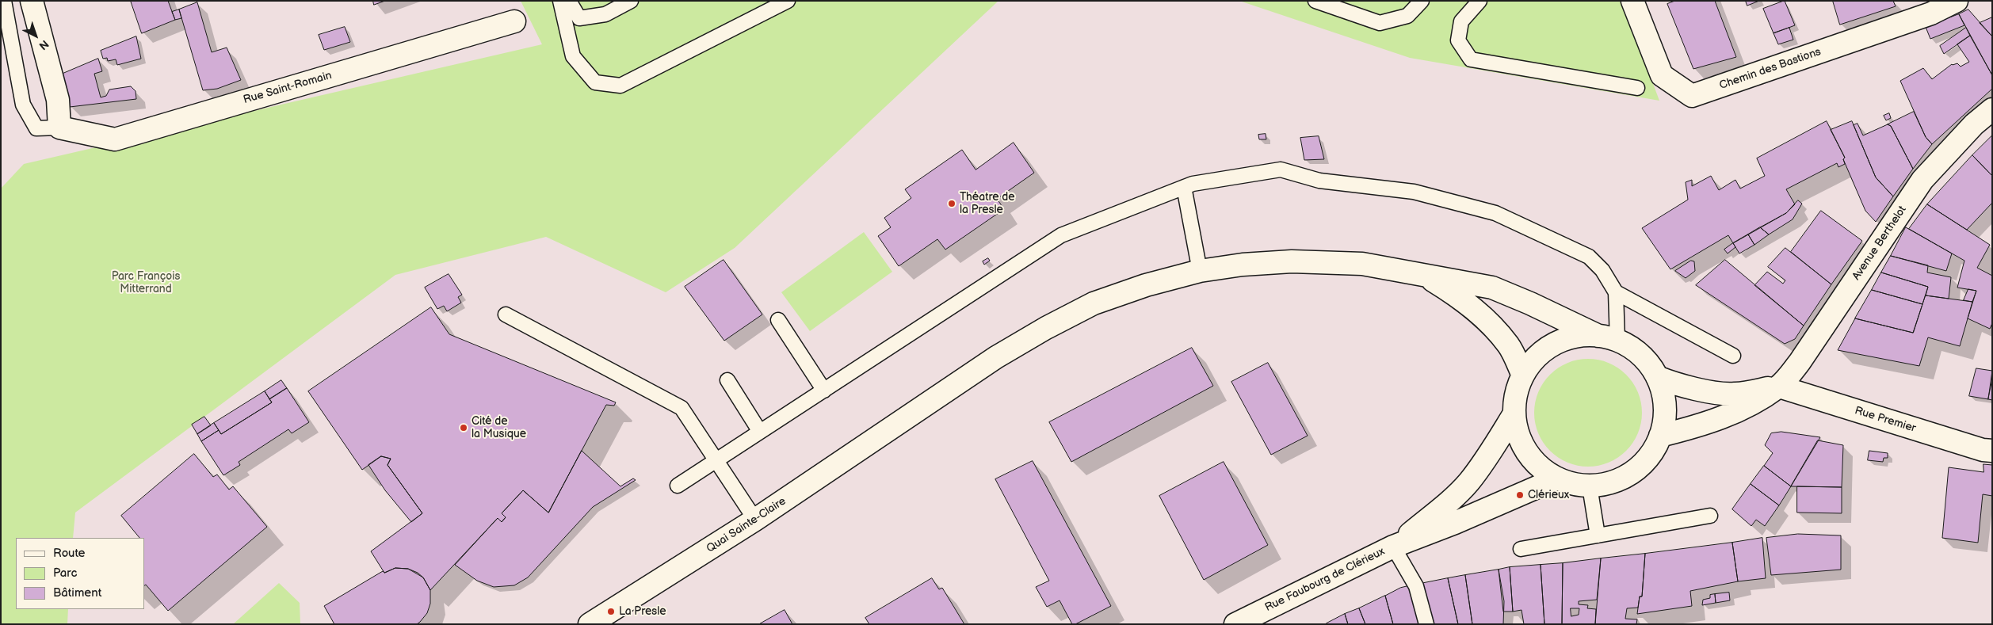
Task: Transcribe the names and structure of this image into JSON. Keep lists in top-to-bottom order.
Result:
{
  "streets": {
    "main road": [
      "Chemin des Bastions",
      "Rue Saint-Romain",
      "Avenue Berthelot",
      "Rue Premier",
      "Quai Sainte-Claire",
      "Rue Faubourg de Clérieux"
    ]
  },
  "crossings": [
    ["Avenue Berthelot", "Rue Premier"],
    ["Avenue Berthelot", "Quai Sainte-Claire"],
    ["Quai Sainte-Claire", "Rue Faubourg de Clérieux"]
  ],
  "parks": ["Parc François Mitterrand"],
  "places": [
    "Théatre de la Presle",
    "Cité de la Musique",
    "Clérieux",
    "La Presle"
  ],
  "legend": ["Route", "Parc", "Bâtiment"],
  "north": "bottom right"
}
